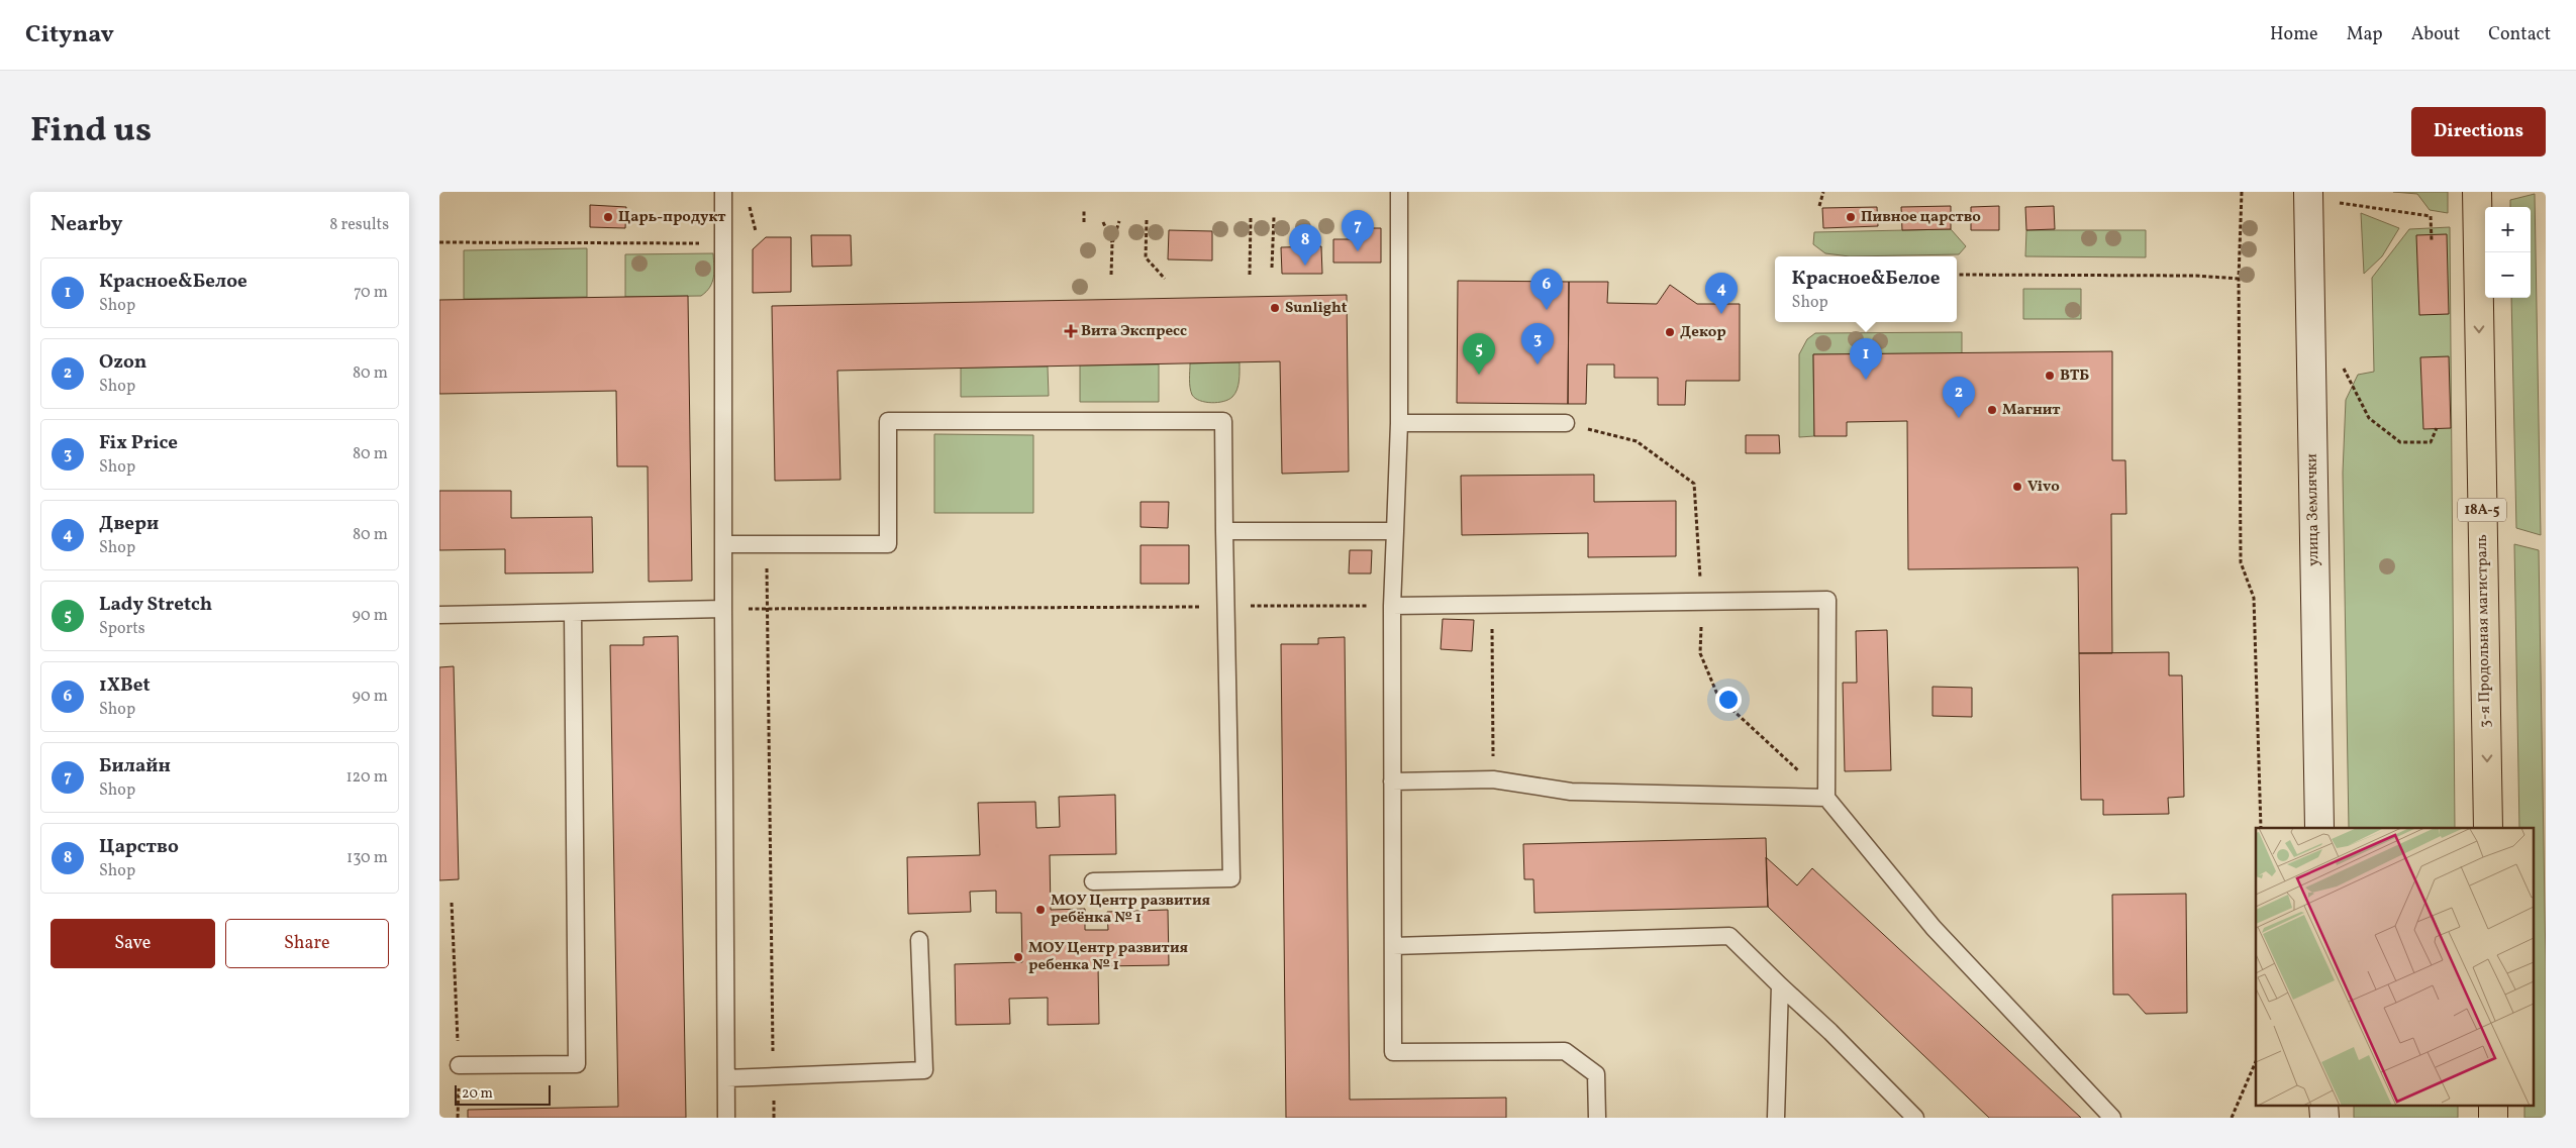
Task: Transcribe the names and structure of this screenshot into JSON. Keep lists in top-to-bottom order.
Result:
{
  "streets": {
    "highway": ["18А-5", "3-я Продольная магистраль"],
    "main road": ["улица Землячки"]
  },
  "one_way": ["3-я Продольная магистраль"],
  "places": {
    "other": [
      "Царь-продукт",
      "Пивное царство",
      "Sunlight",
      "Декор",
      "ВТБ",
      "Магнит",
      "Vivo",
      "МОУ Центр развития ребёнка № 1",
      "МОУ Центр развития ребенка № 1"
    ],
    "health": ["Вита Экспресс"]
  },
  "scale_bar": "20 m",
  "page": {
    "header": "Citynav",
    "nav": [
      "Home",
      "Map",
      "About",
      "Contact"
    ],
    "title": "Find us",
    "buttons": [
      "Directions",
      ["Save", "Share"]
    ],
    "heading": ["Nearby", "8 results"],
    "map_buttons": ["+", "−"],
    "pins": [
      "7",
      "8",
      "6",
      "4",
      "3",
      "5",
      "1",
      "2"
    ],
    "popup": ["Красное&Белое", "Shop"],
    "list": [
      {
        "mark": "1",
        "name": "Красное&Белое",
        "note": "Shop",
        "value": "70 m"
      },
      {
        "mark": "2",
        "name": "Ozon",
        "note": "Shop",
        "value": "80 m"
      },
      {
        "mark": "3",
        "name": "Fix Price",
        "note": "Shop",
        "value": "80 m"
      },
      {
        "mark": "4",
        "name": "Двери",
        "note": "Shop",
        "value": "80 m"
      },
      {
        "mark": "5",
        "name": "Lady Stretch",
        "note": "Sports",
        "value": "90 m"
      },
      {
        "mark": "6",
        "name": "1XBet",
        "note": "Shop",
        "value": "90 m"
      },
      {
        "mark": "7",
        "name": "Билайн",
        "note": "Shop",
        "value": "120 m"
      },
      {
        "mark": "8",
        "name": "Царство",
        "note": "Shop",
        "value": "130 m"
      }
    ],
    "scale": "20 m"
  }
}
